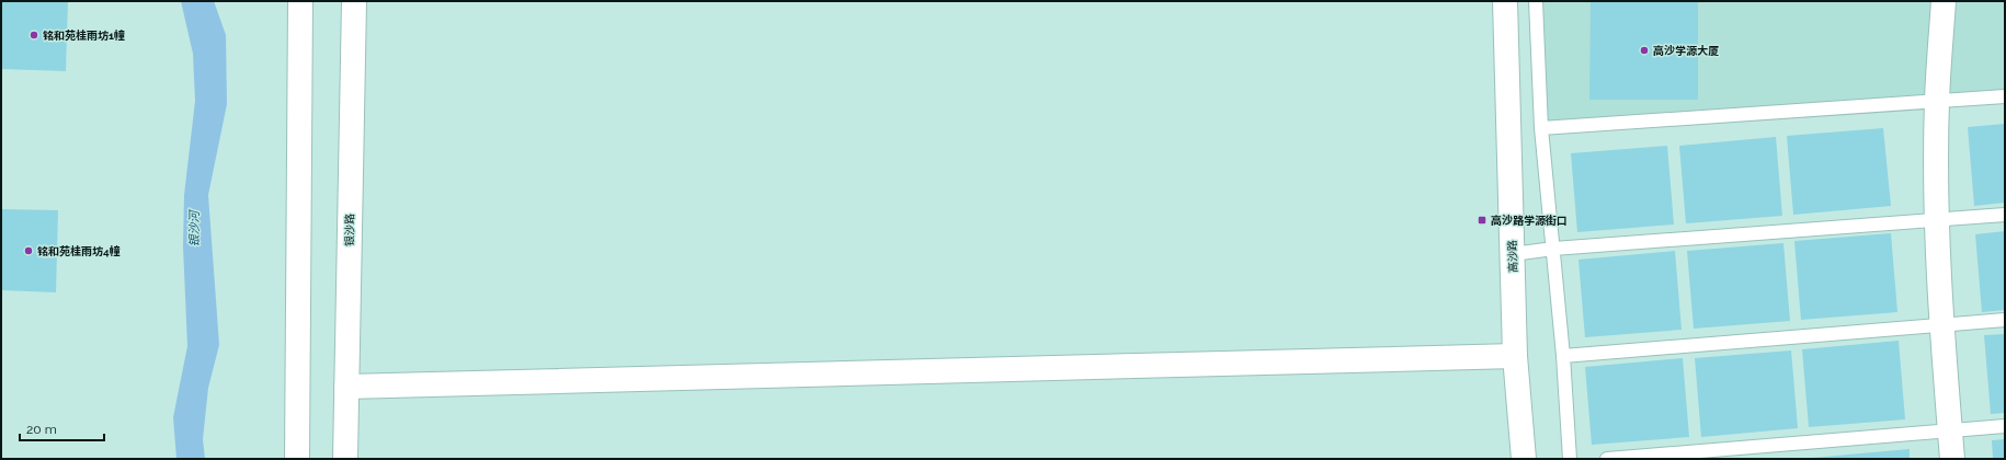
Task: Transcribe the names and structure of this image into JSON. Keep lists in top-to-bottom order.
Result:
{
  "streets": {
    "street": ["银沙路", "高沙路"]
  },
  "water": ["银沙河"],
  "places": {
    "other": ["铭和苑桂雨坊1幢", "高沙学源大厦", "铭和苑桂雨坊4幢"],
    "transit": ["高沙路学源街口"]
  },
  "scale_bar": "20 m"
}
